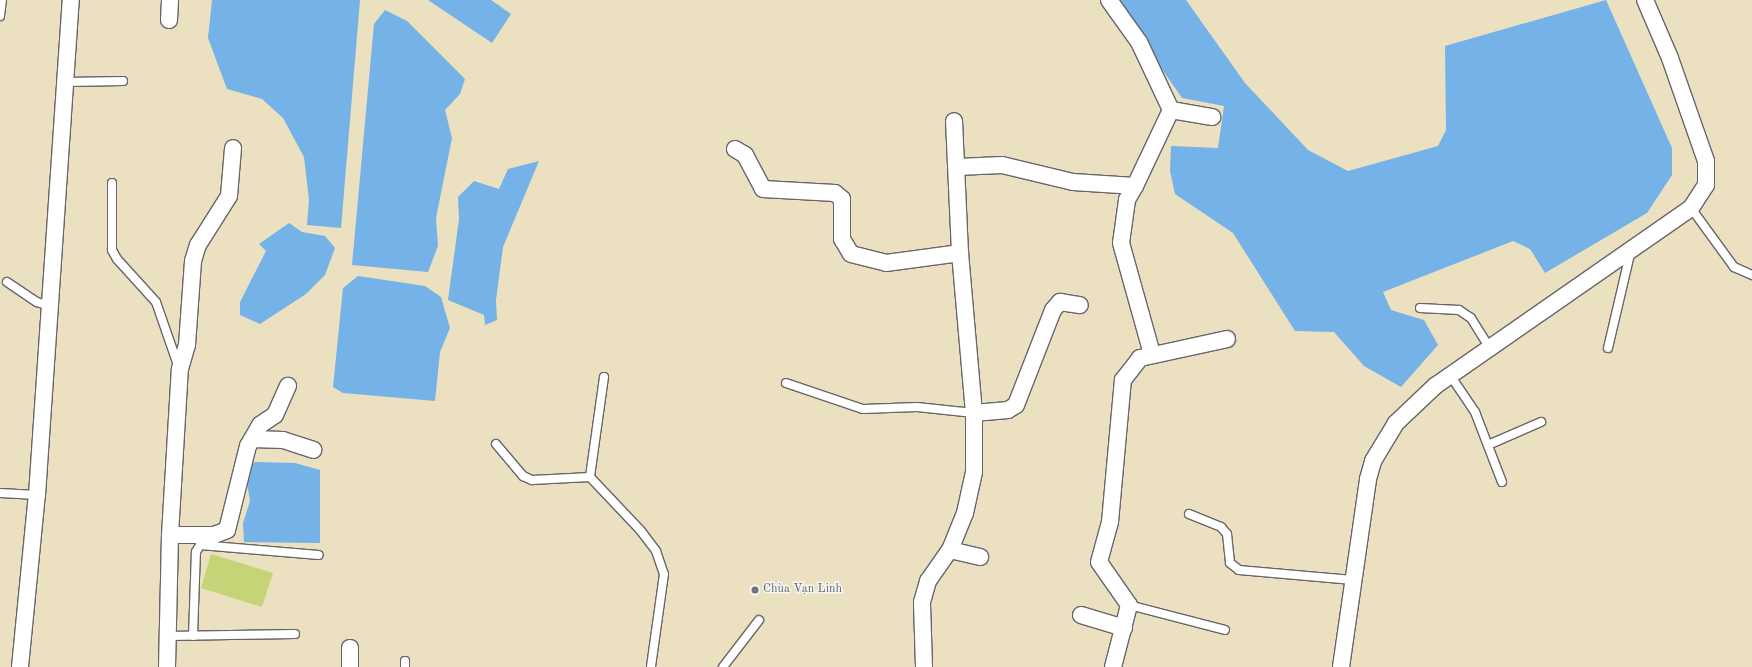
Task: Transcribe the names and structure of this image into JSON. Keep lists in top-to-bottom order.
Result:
{
  "places": ["Chùa Vạn Linh"]
}
